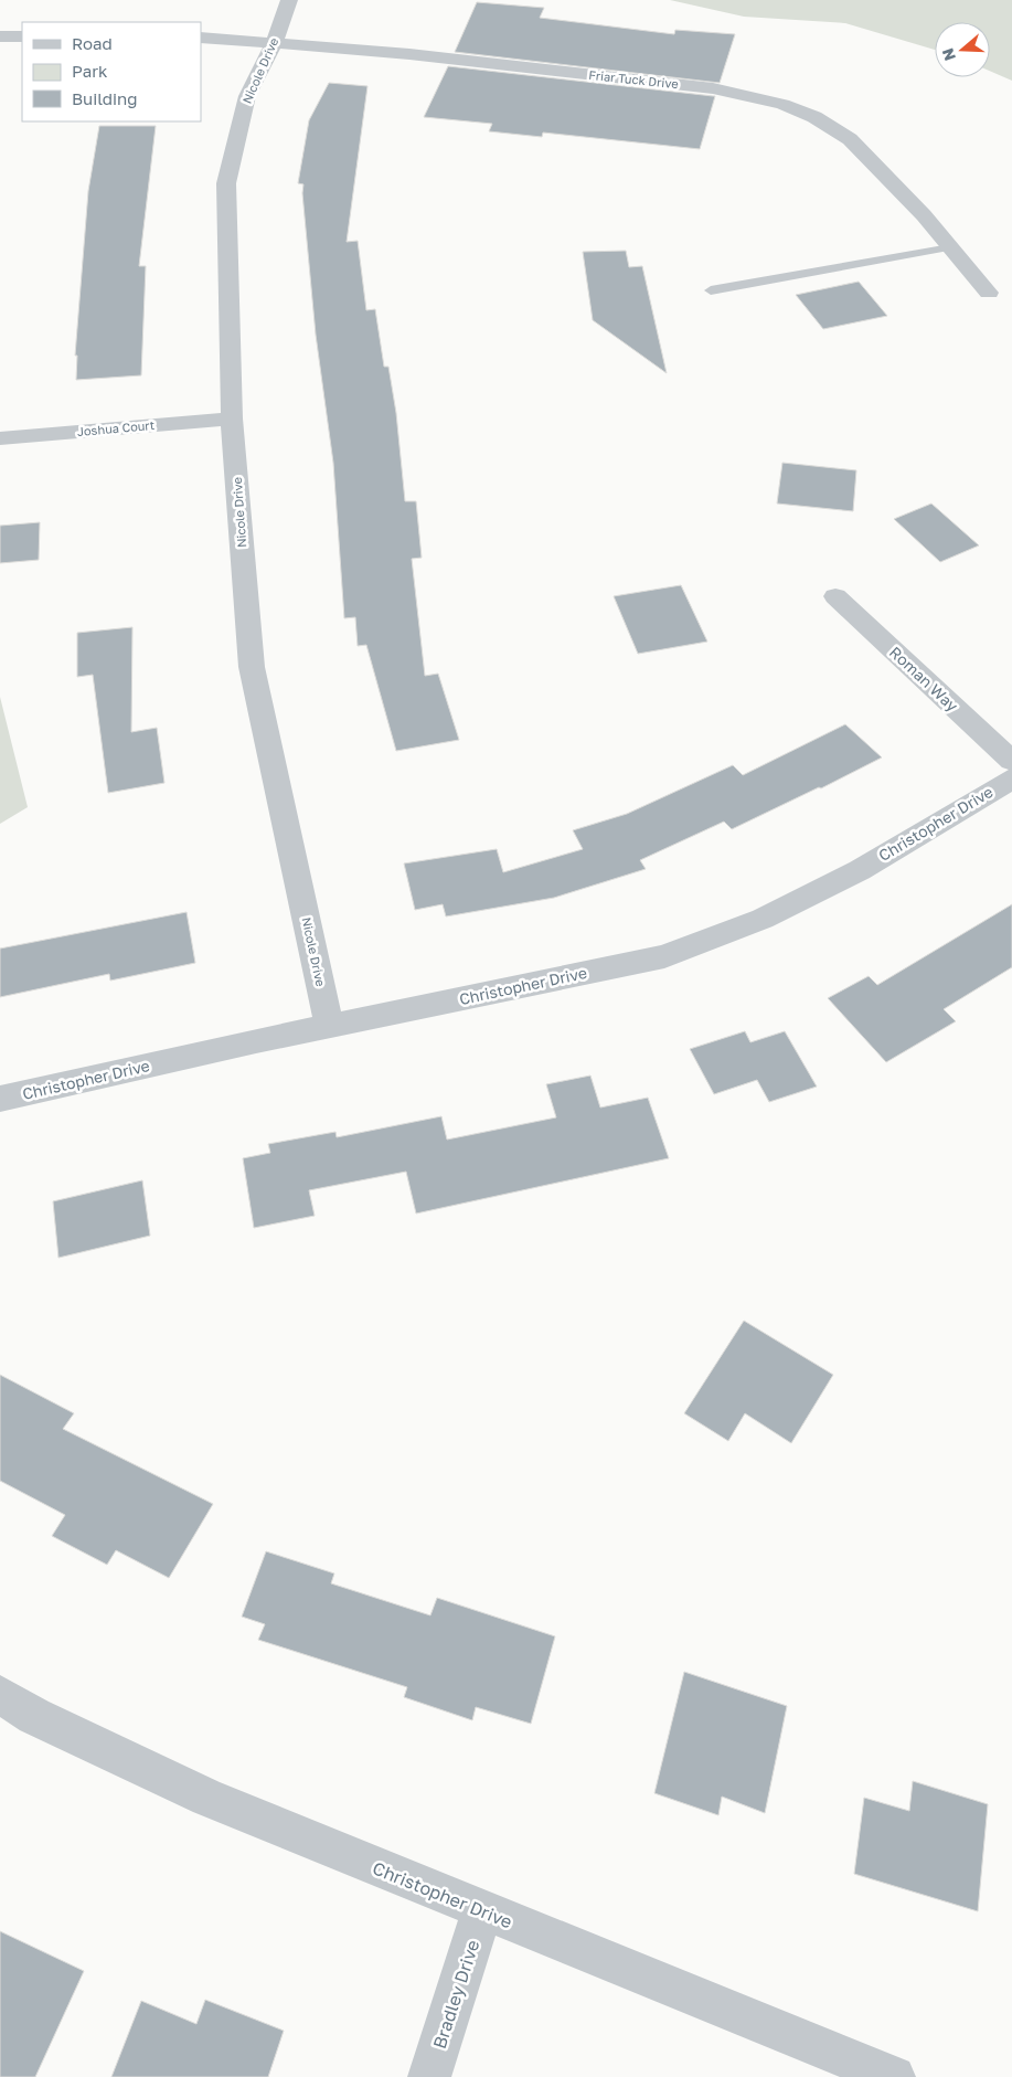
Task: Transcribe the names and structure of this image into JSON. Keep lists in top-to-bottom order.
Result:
{
  "streets": {
    "street": [
      "Nicole Drive",
      "Friar Tuck Drive",
      "Joshua Court",
      "Roman Way",
      "Christopher Drive",
      "Bradley Drive"
    ]
  },
  "crossings": [
    ["Nicole Drive", "Friar Tuck Drive"],
    ["Nicole Drive", "Joshua Court"],
    ["Nicole Drive", "Christopher Drive"],
    ["Christopher Drive", "Bradley Drive"]
  ],
  "legend": ["Road", "Park", "Building"],
  "north": "left"
}
